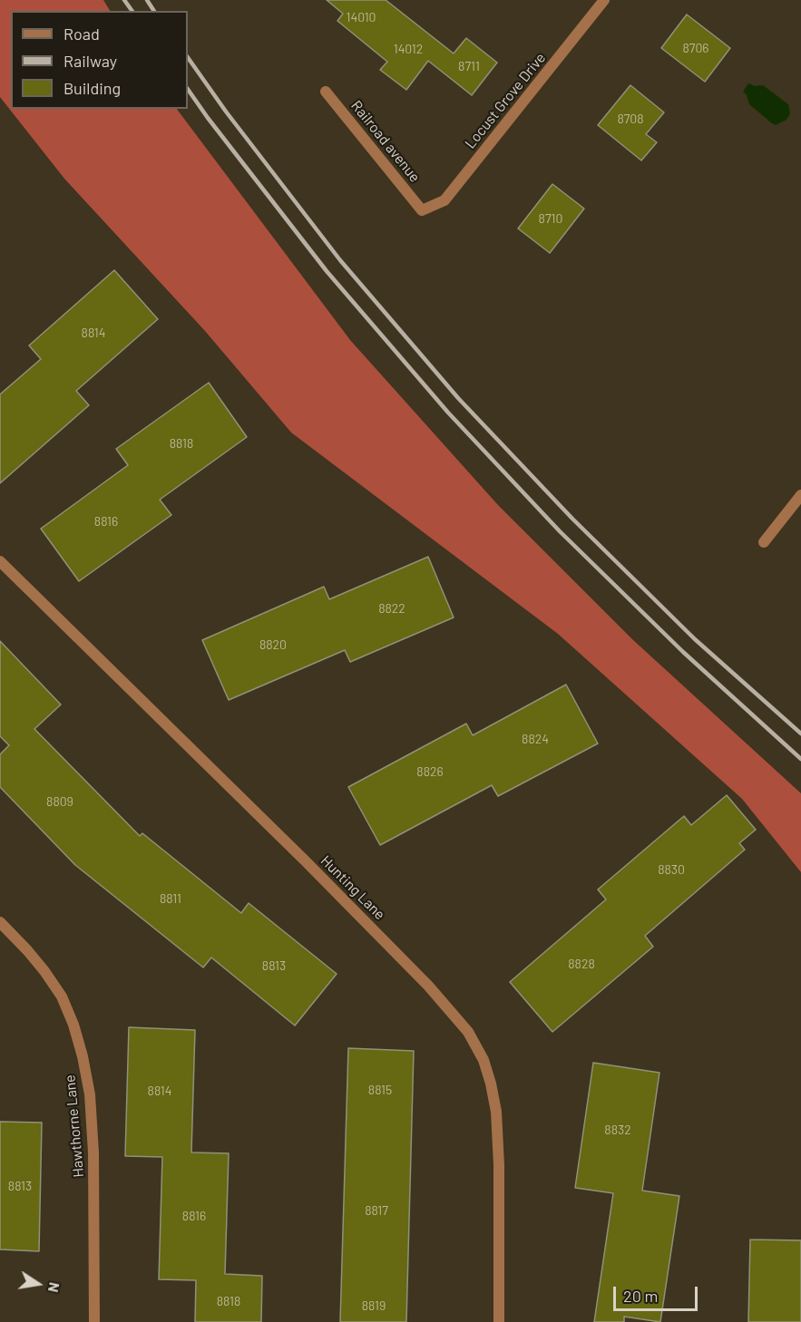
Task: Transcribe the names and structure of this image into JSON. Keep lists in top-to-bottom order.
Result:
{
  "streets": {
    "street": [
      "Locust Grove Drive",
      "Railroad avenue",
      "Hunting Lane",
      "Hawthorne Lane"
    ]
  },
  "crossings": [
    ["Locust Grove Drive", "Railroad avenue"]
  ],
  "house_numbers": [
    "14010",
    "8706",
    "14012",
    "8711",
    "8708",
    "8710",
    "8814",
    "8818",
    "8816",
    "8822",
    "8820",
    "8824",
    "8826",
    "8809",
    "8830",
    "8811",
    "8828",
    "8813",
    "8815",
    "8814",
    "8832",
    "8813",
    "8817",
    "8816",
    "8818",
    "8819"
  ],
  "legend": ["Road", "Railway", "Building"],
  "scale_bar": "20 m",
  "north": "right"
}
